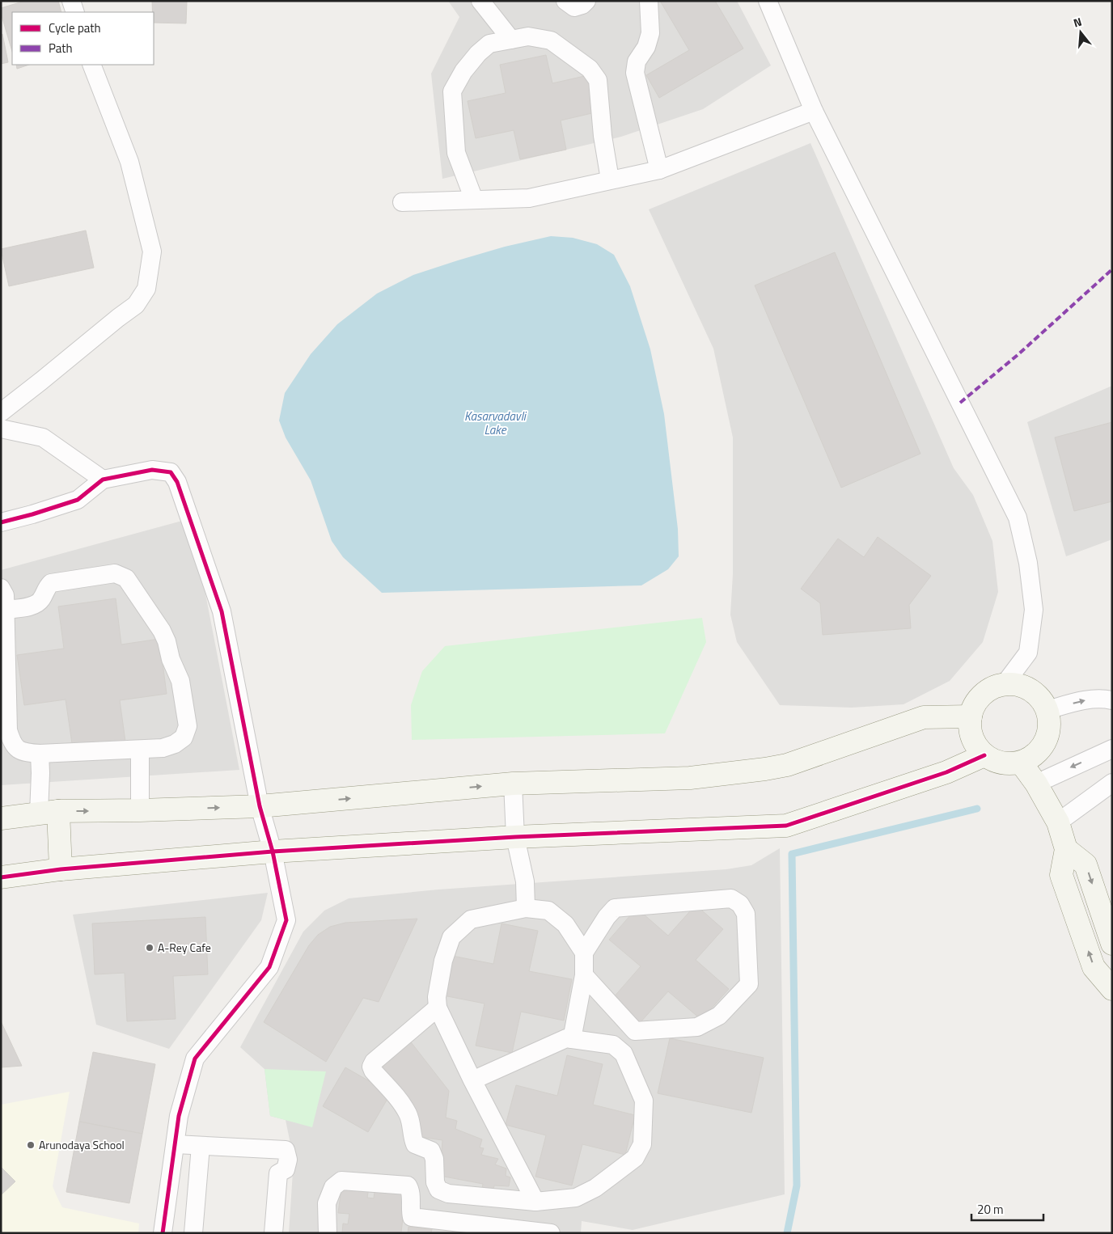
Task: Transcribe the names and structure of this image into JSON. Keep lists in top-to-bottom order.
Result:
{
  "water": ["Kasarvadavli Lake"],
  "places": ["A-Rey Cafe", "Arunodaya School"],
  "legend": ["Cycle path", "Path"],
  "scale_bar": "20 m",
  "north": "top"
}
